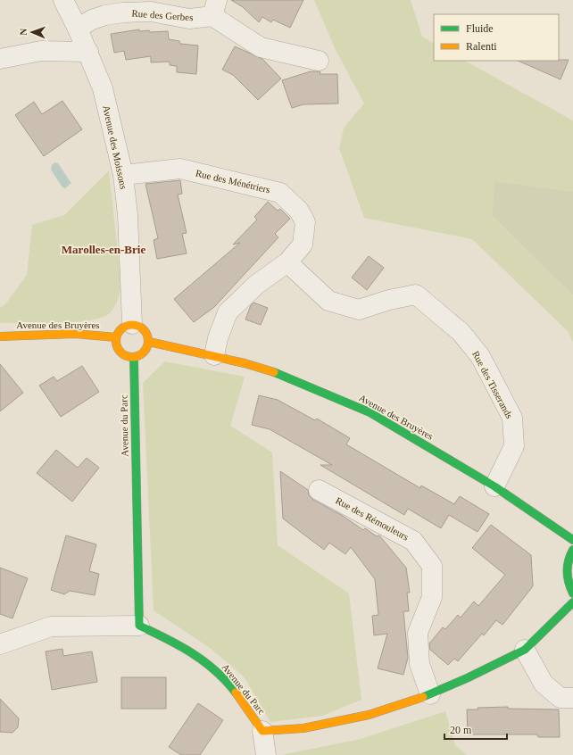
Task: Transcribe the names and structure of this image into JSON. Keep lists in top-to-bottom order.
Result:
{
  "streets": {
    "street": [
      "Rue des Gerbes",
      "Avenue des Moissons",
      "Rue des Ménétriers",
      "Avenue des Bruyères",
      "Rue des Tisserands",
      "Avenue du Parc",
      "Rue des Rémouleurs"
    ]
  },
  "crossings": [
    ["Rue des Gerbes", "Avenue des Moissons"],
    ["Avenue des Moissons", "Rue des Ménétriers"],
    ["Avenue des Moissons", "Avenue des Bruyères"],
    ["Avenue des Moissons", "Avenue du Parc"],
    ["Rue des Ménétriers", "Rue des Tisserands"],
    ["Avenue des Bruyères", "Rue des Tisserands"],
    ["Avenue des Bruyères", "Avenue du Parc"],
    ["Avenue du Parc", "Rue des Rémouleurs"]
  ],
  "districts": ["Marolles-en-Brie"],
  "legend": ["Fluide", "Ralenti"],
  "scale_bar": "20 m",
  "north": "left"
}
